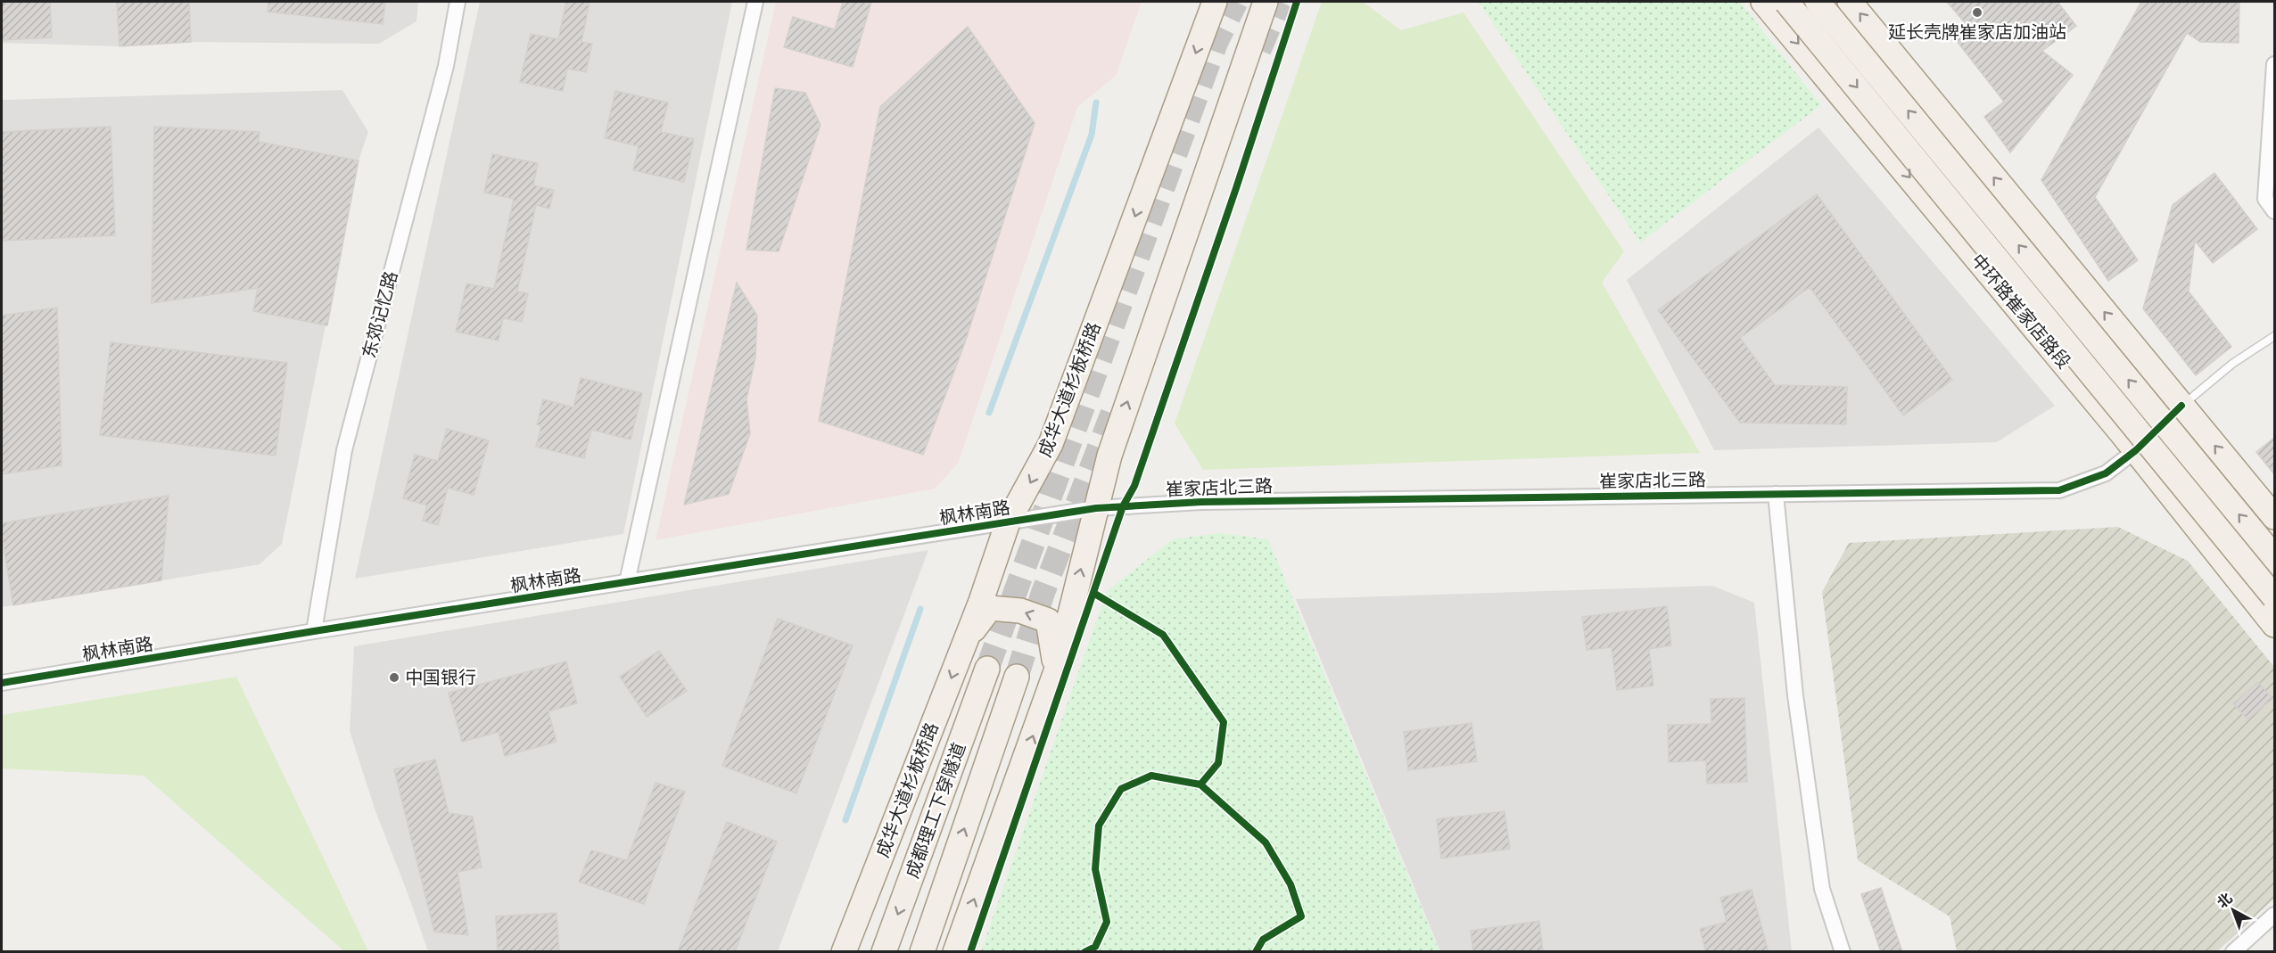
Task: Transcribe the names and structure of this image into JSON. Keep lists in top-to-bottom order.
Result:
{
  "streets": {
    "main road": ["中环路崔家店路段", "成华大道杉板桥路", "成都理工下穿隧道"],
    "street": ["东郊记忆路", "崔家店北三路", "枫林南路"]
  },
  "crossings": [
    ["中环路崔家店路段", "崔家店北三路"],
    ["东郊记忆路", "枫林南路"],
    ["成华大道杉板桥路", "枫林南路"],
    ["崔家店北三路", "枫林南路"]
  ],
  "places": ["延长壳牌崔家店加油站", "中国银行"],
  "north": "top left"
}
